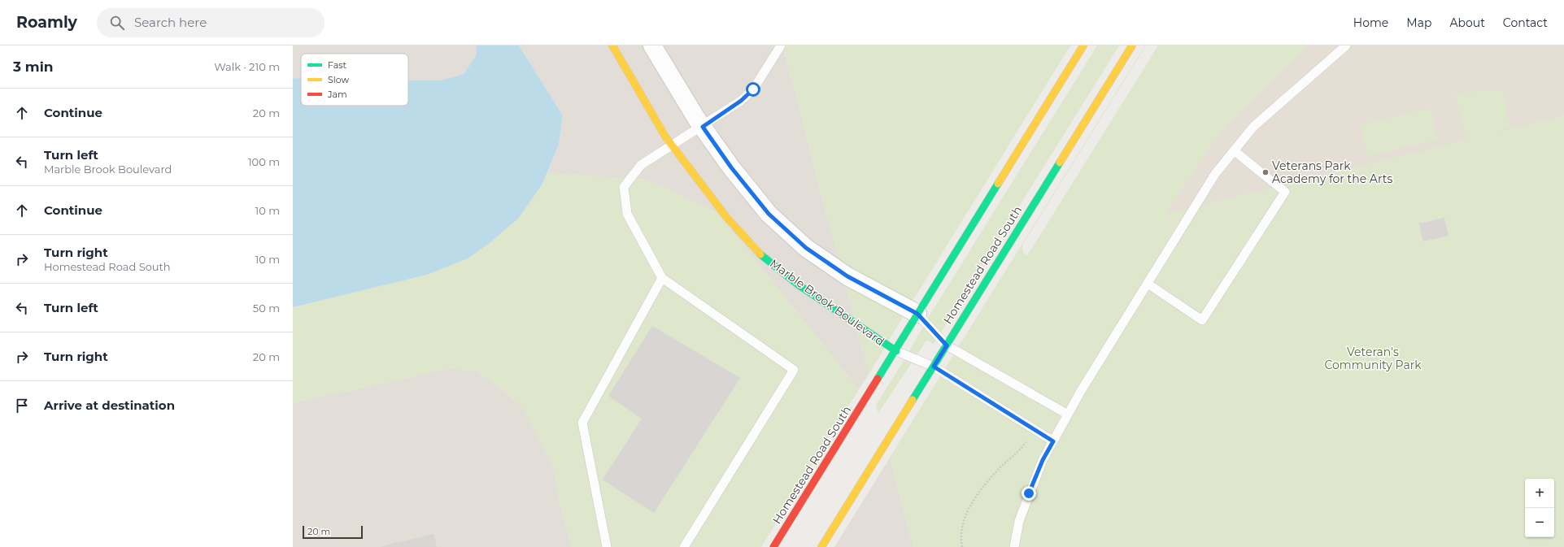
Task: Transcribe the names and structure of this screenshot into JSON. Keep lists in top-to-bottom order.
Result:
{
  "streets": {
    "main road": ["Homestead Road South", "Marble Brook Boulevard"]
  },
  "crossings": [
    ["Homestead Road South", "Marble Brook Boulevard"]
  ],
  "parks": ["Veteran's Community Park"],
  "places": ["Veterans Park Academy for the Arts"],
  "legend": ["Fast", "Slow", "Jam"],
  "scale_bar": "20 m",
  "page": {
    "header": "Roamly",
    "search": "Search here",
    "nav": [
      "Home",
      "Map",
      "About",
      "Contact"
    ],
    "heading": ["3 min", "Walk · 210 m"],
    "list": [
      ["Continue", "20 m"],
      ["Turn left", "Marble Brook Boulevard", "100 m"],
      ["Continue", "10 m"],
      ["Turn right", "Homestead Road South", "10 m"],
      ["Turn left", "50 m"],
      ["Turn right", "20 m"],
      "Arrive at destination"
    ],
    "map_buttons": ["+", "−"],
    "scale": "20 m"
  }
}
